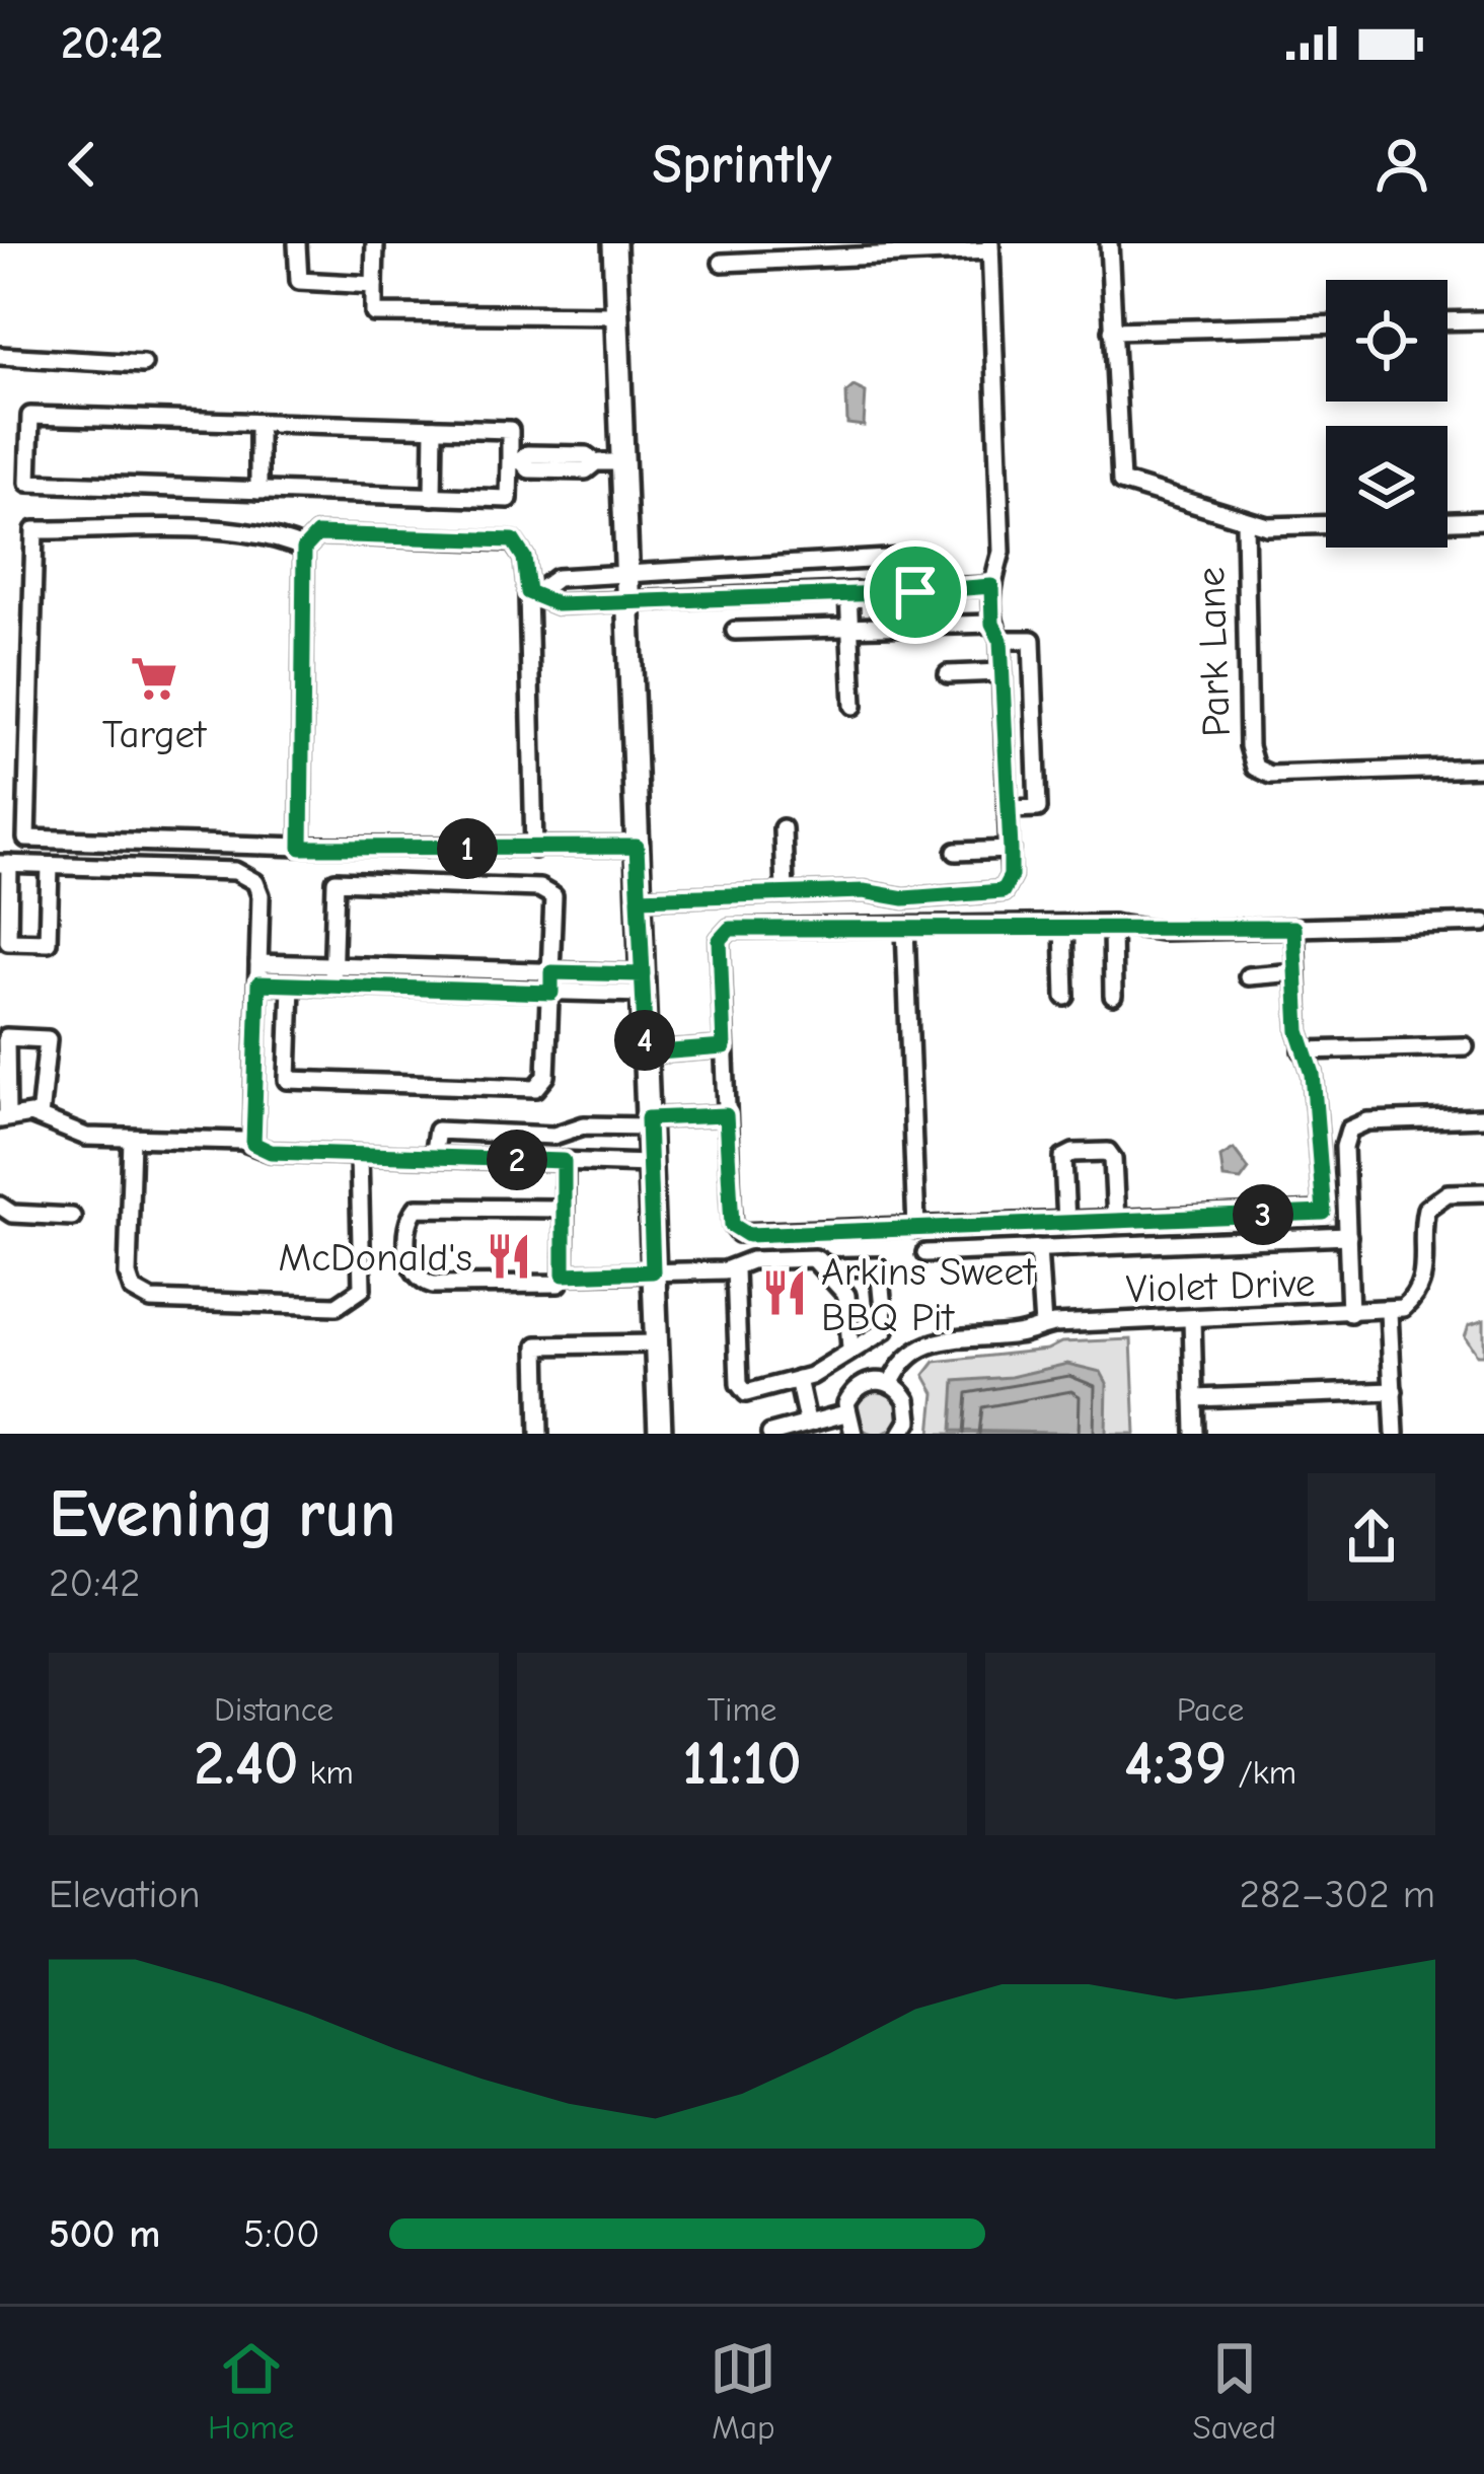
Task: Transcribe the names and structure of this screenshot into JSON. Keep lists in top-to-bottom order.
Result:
{
  "streets": {
    "street": ["Park Lane", "Violet Drive"]
  },
  "places": {
    "supermarket": ["Target"],
    "restaurant": ["McDonald's", "Arkins Sweet BBQ Pit"]
  },
  "page": {
    "status": "20:42",
    "header": "Sprintly",
    "pins": [
      "1",
      "4",
      "2",
      "3"
    ],
    "heading": ["Evening run", "20:42"],
    "stats": [
      ["Distance", "2.40 km"],
      ["Time", "11:10"],
      ["Pace", "4:39 /km"]
    ],
    "chart": ["Elevation", "282–302 m"],
    "list": [
      {
        "name": "500 m",
        "note": "5:00"
      }
    ],
    "tabs": ["Home", "Map", "Saved"]
  }
}
